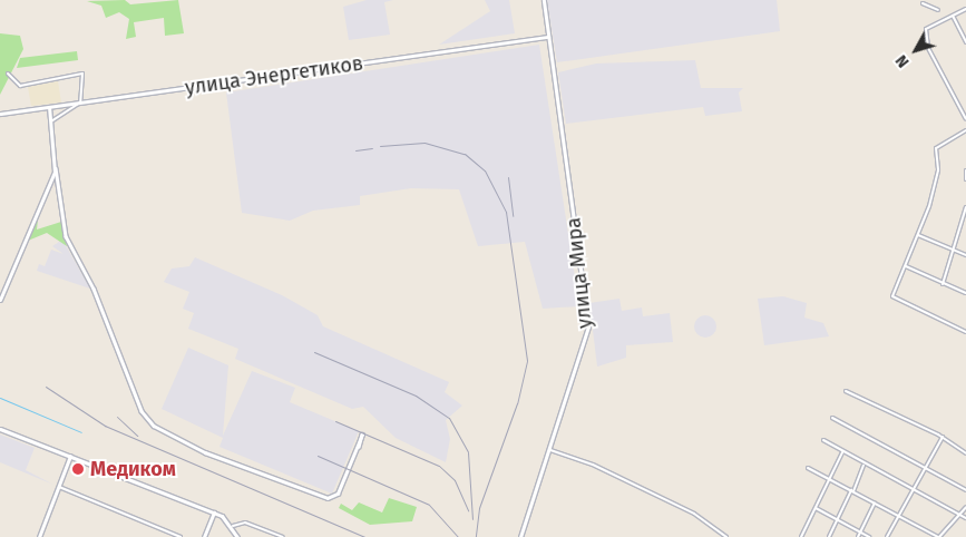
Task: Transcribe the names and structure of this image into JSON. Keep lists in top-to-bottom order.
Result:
{
  "streets": {
    "main road": ["улица Энергетиков", "улица Мира"]
  },
  "crossings": [
    ["улица Энергетиков", "улица Мира"]
  ],
  "places": ["Медиком"],
  "north": "bottom left"
}
